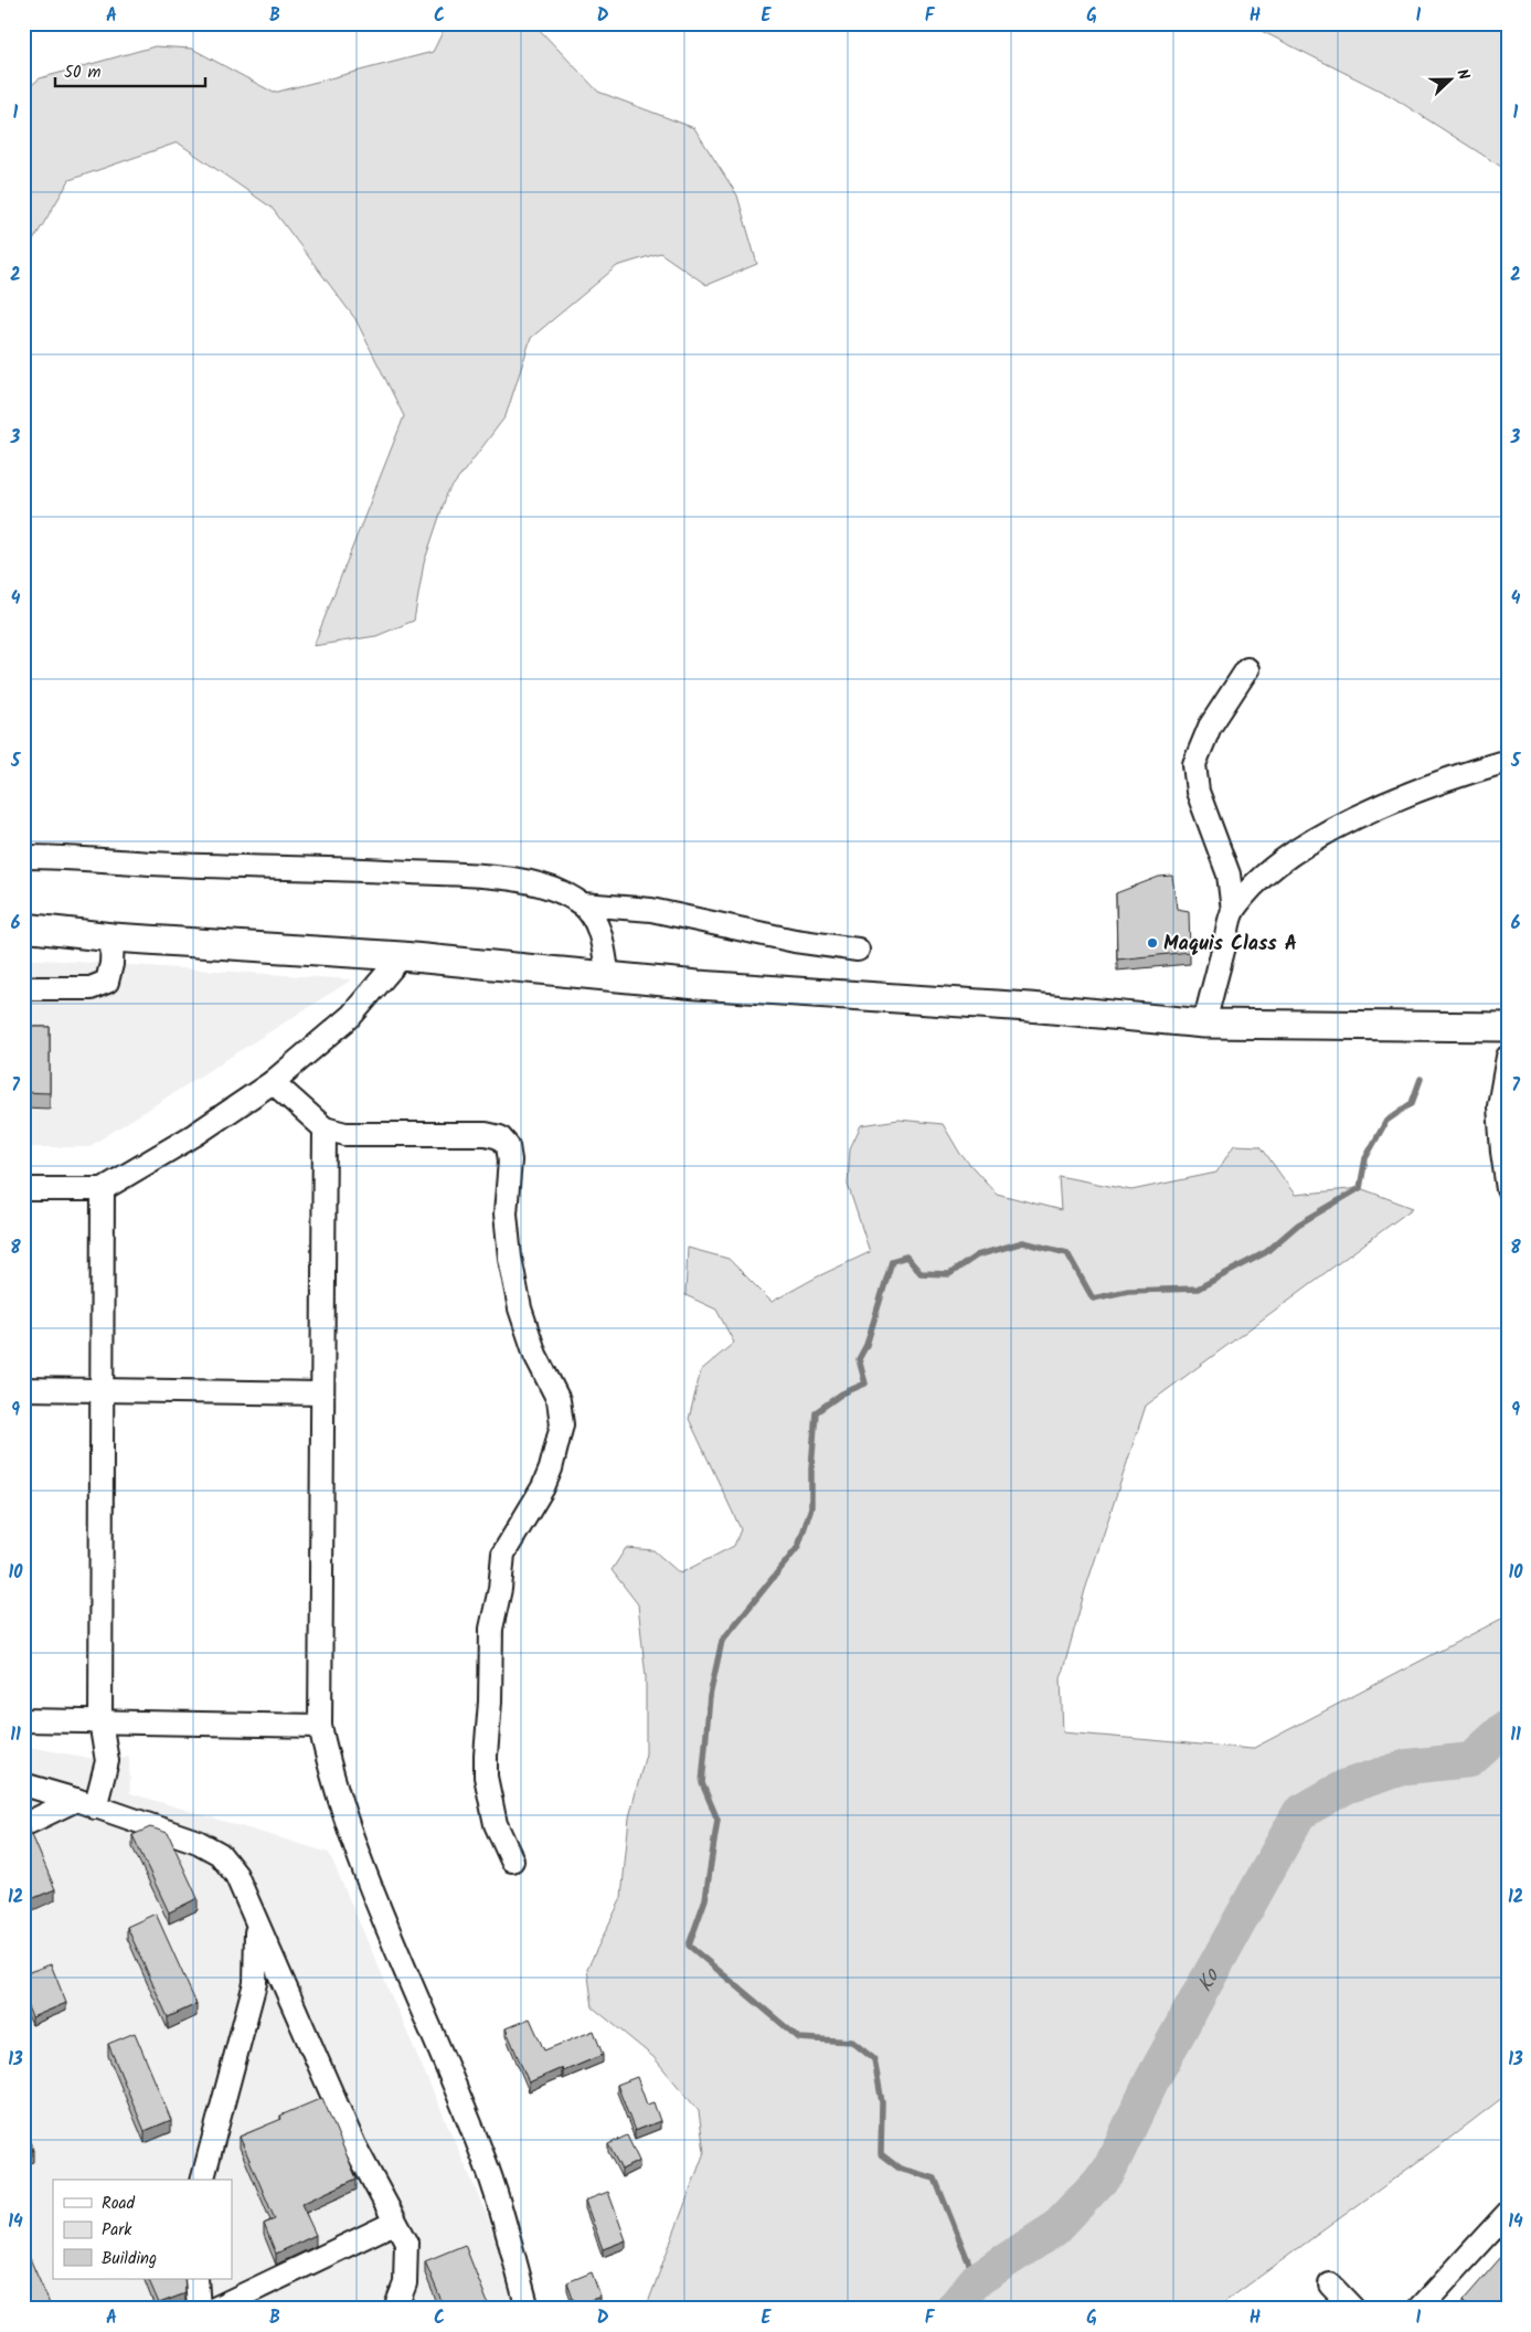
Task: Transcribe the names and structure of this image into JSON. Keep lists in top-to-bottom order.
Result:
{
  "water": ["Ko"],
  "places": ["Maquis Class A"],
  "legend": ["Road", "Park", "Building"],
  "scale_bar": "50 m",
  "north": "right",
  "grid": {
    "columns": [
      "A",
      "B",
      "C",
      "D",
      "E",
      "F",
      "G",
      "H",
      "I"
    ],
    "rows": [
      "1",
      "2",
      "3",
      "4",
      "5",
      "6",
      "7",
      "8",
      "9",
      "10",
      "11",
      "12",
      "13",
      "14"
    ]
  }
}
